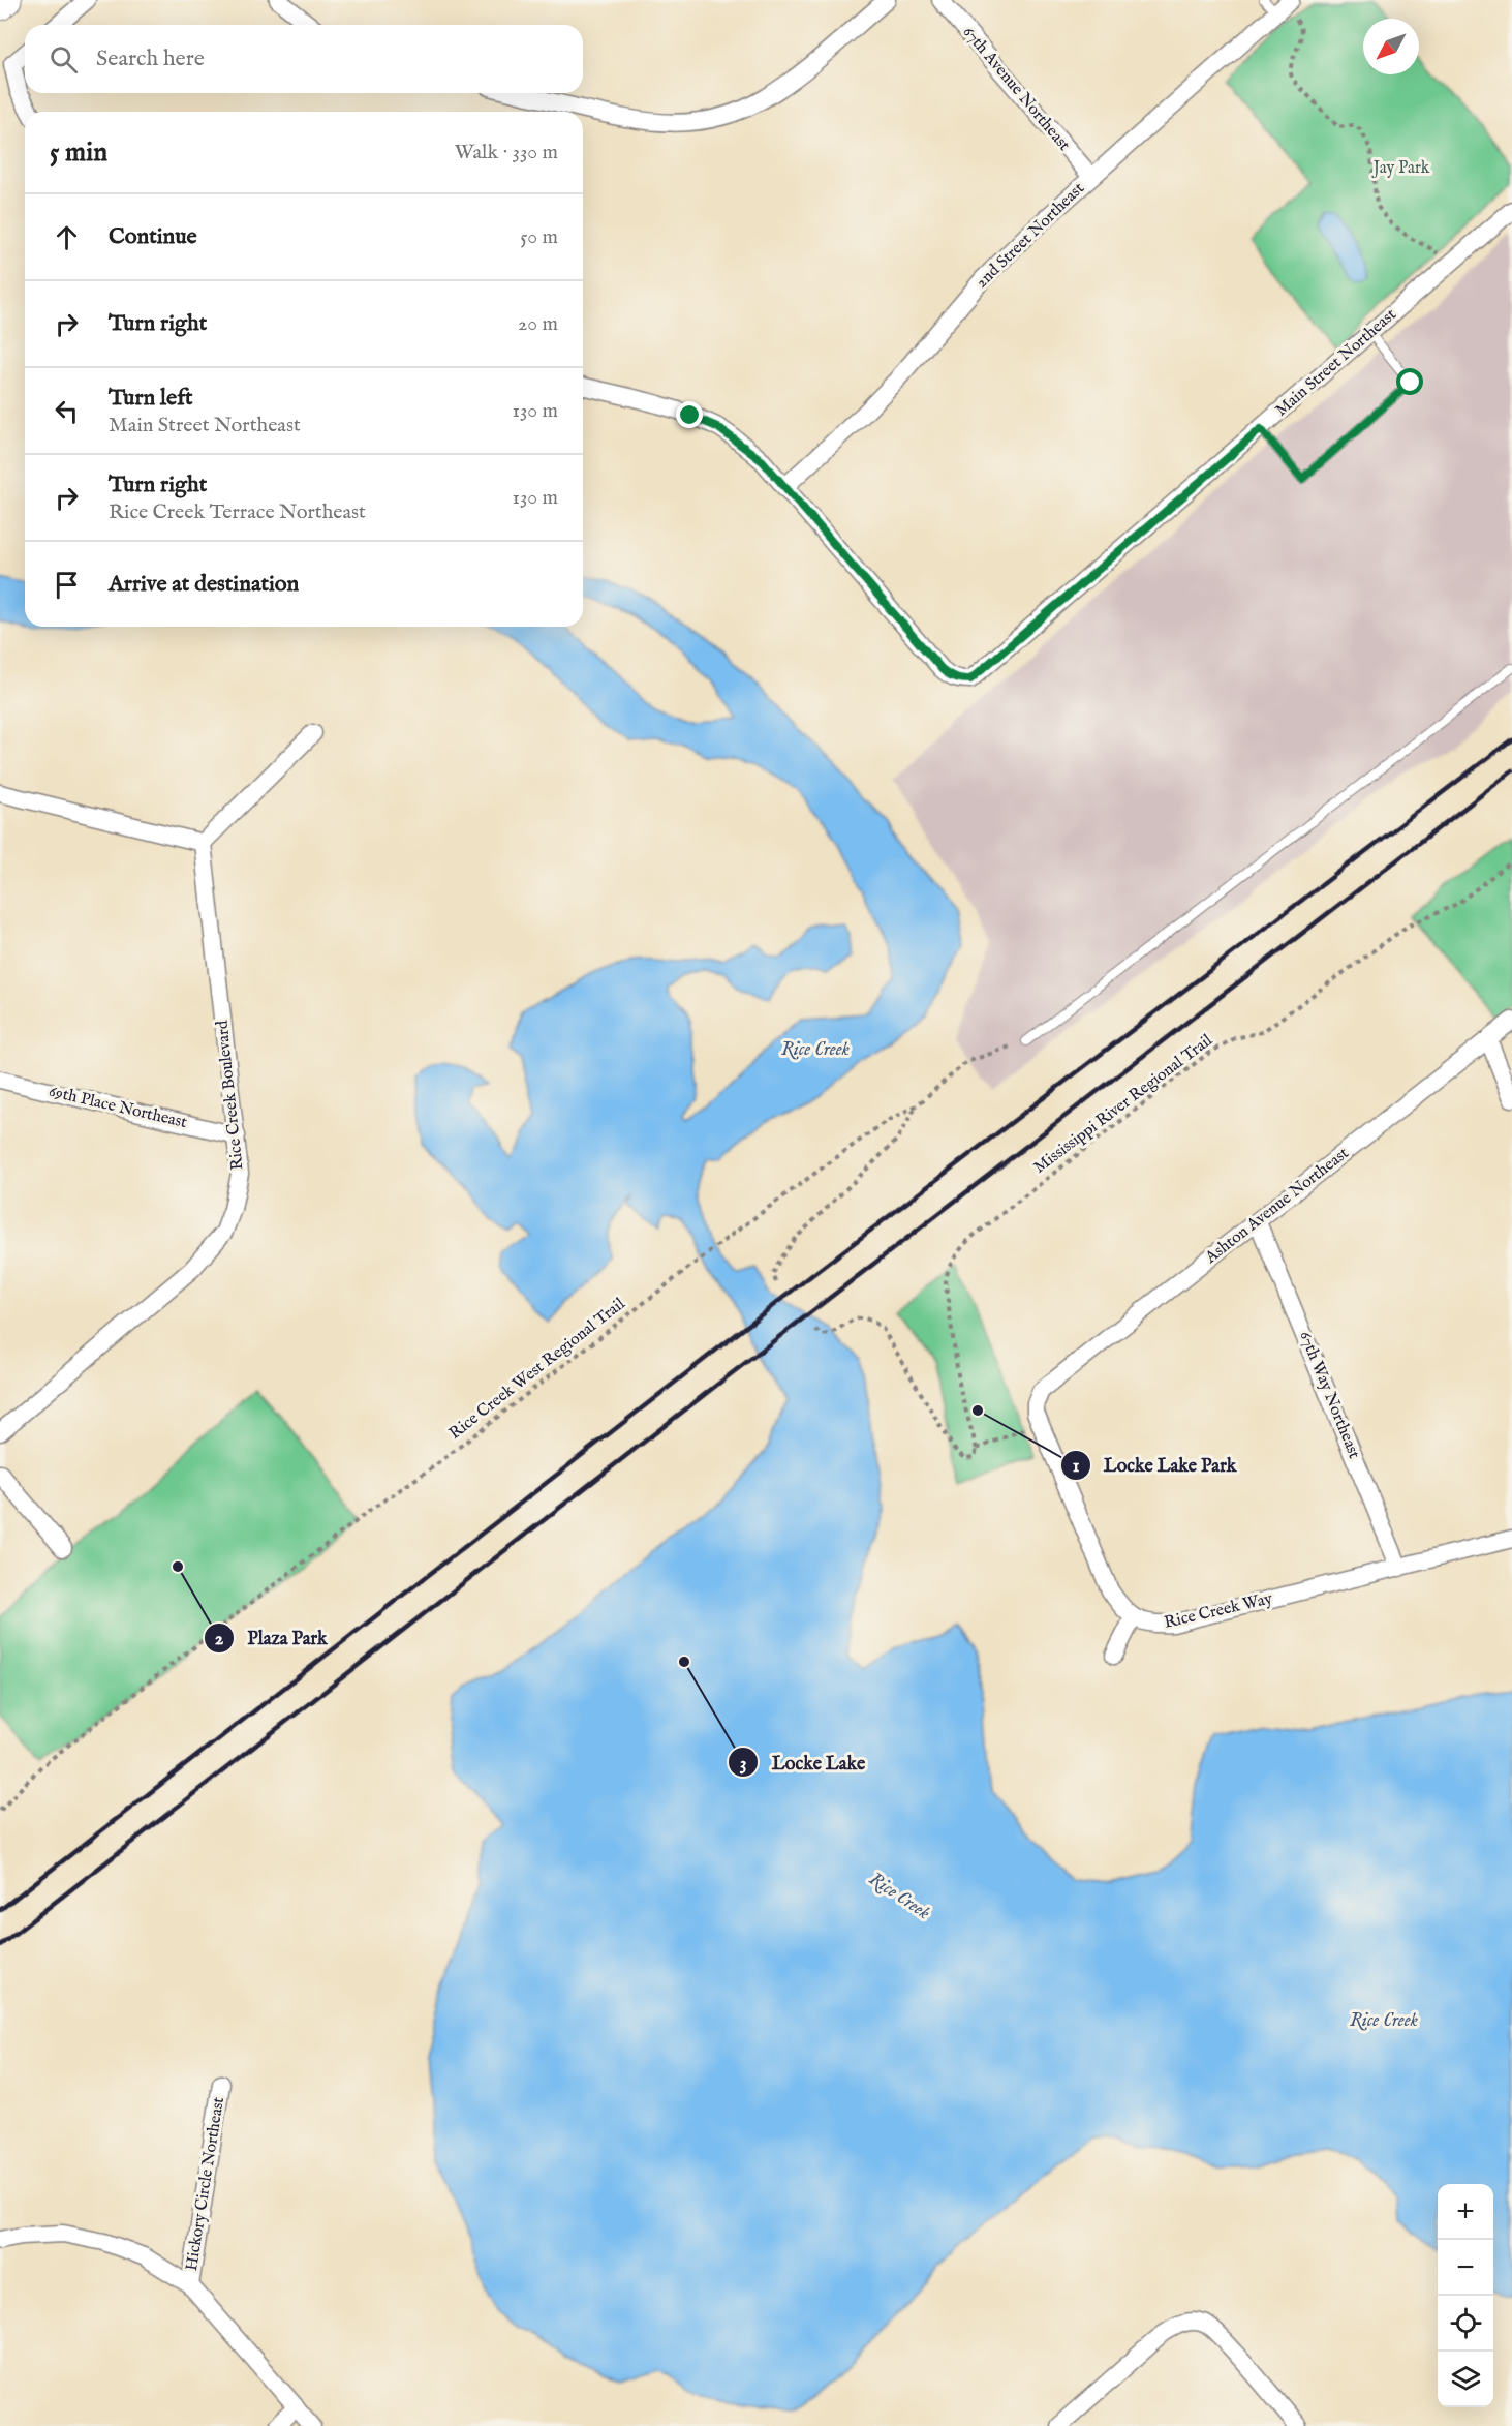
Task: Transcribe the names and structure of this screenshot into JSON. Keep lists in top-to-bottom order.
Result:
{
  "streets": {
    "street": [
      "67th Avenue Northeast",
      "2nd Street Northeast",
      "Main Street Northeast",
      "Rice Creek Boulevard",
      "69th Place Northeast",
      "Ashton Avenue Northeast",
      "67th Way Northeast",
      "Rice Creek Way",
      "Hickory Circle Northeast"
    ],
    "path": ["Mississippi River Regional Trail", "Rice Creek West Regional Trail"]
  },
  "crossings": [
    ["67th Avenue Northeast", "2nd Street Northeast"],
    ["2nd Street Northeast", "Main Street Northeast"],
    ["Rice Creek Boulevard", "69th Place Northeast"],
    ["Ashton Avenue Northeast", "67th Way Northeast"],
    ["67th Way Northeast", "Rice Creek Way"]
  ],
  "water": ["Rice Creek"],
  "parks": ["Jay Park"],
  "places": ["Locke Lake Park", "Plaza Park", "Locke Lake"],
  "north": "bottom left",
  "page": {
    "search": "Search here",
    "heading": ["5 min", "Walk · 330 m"],
    "list": [
      ["Continue", "50 m"],
      ["Turn right", "20 m"],
      ["Turn left", "Main Street Northeast", "130 m"],
      ["Turn right", "Rice Creek Terrace Northeast", "130 m"],
      "Arrive at destination"
    ],
    "map_buttons": ["+", "−"]
  }
}
